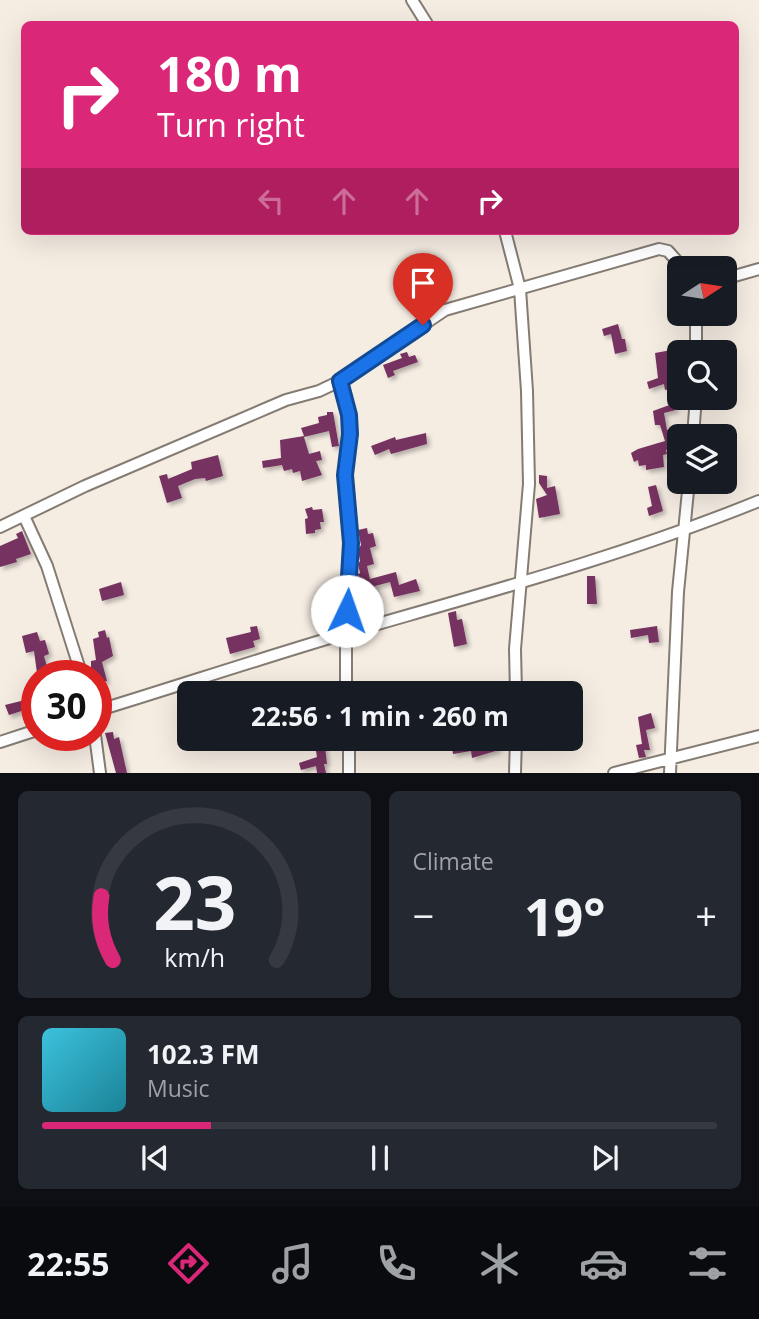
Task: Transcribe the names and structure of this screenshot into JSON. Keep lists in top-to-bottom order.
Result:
{
  "north": "right",
  "page": {
    "turn": ["180 m", "Turn right"],
    "limit": "30",
    "trip": "22:56 · 1 min · 260 m",
    "tile": "Climate",
    "heat": ["−", "19°", "+"],
    "song": ["102.3 FM", "Music"],
    "tabs": "22:55",
    "gauge": ["23", "km/h"]
  }
}
